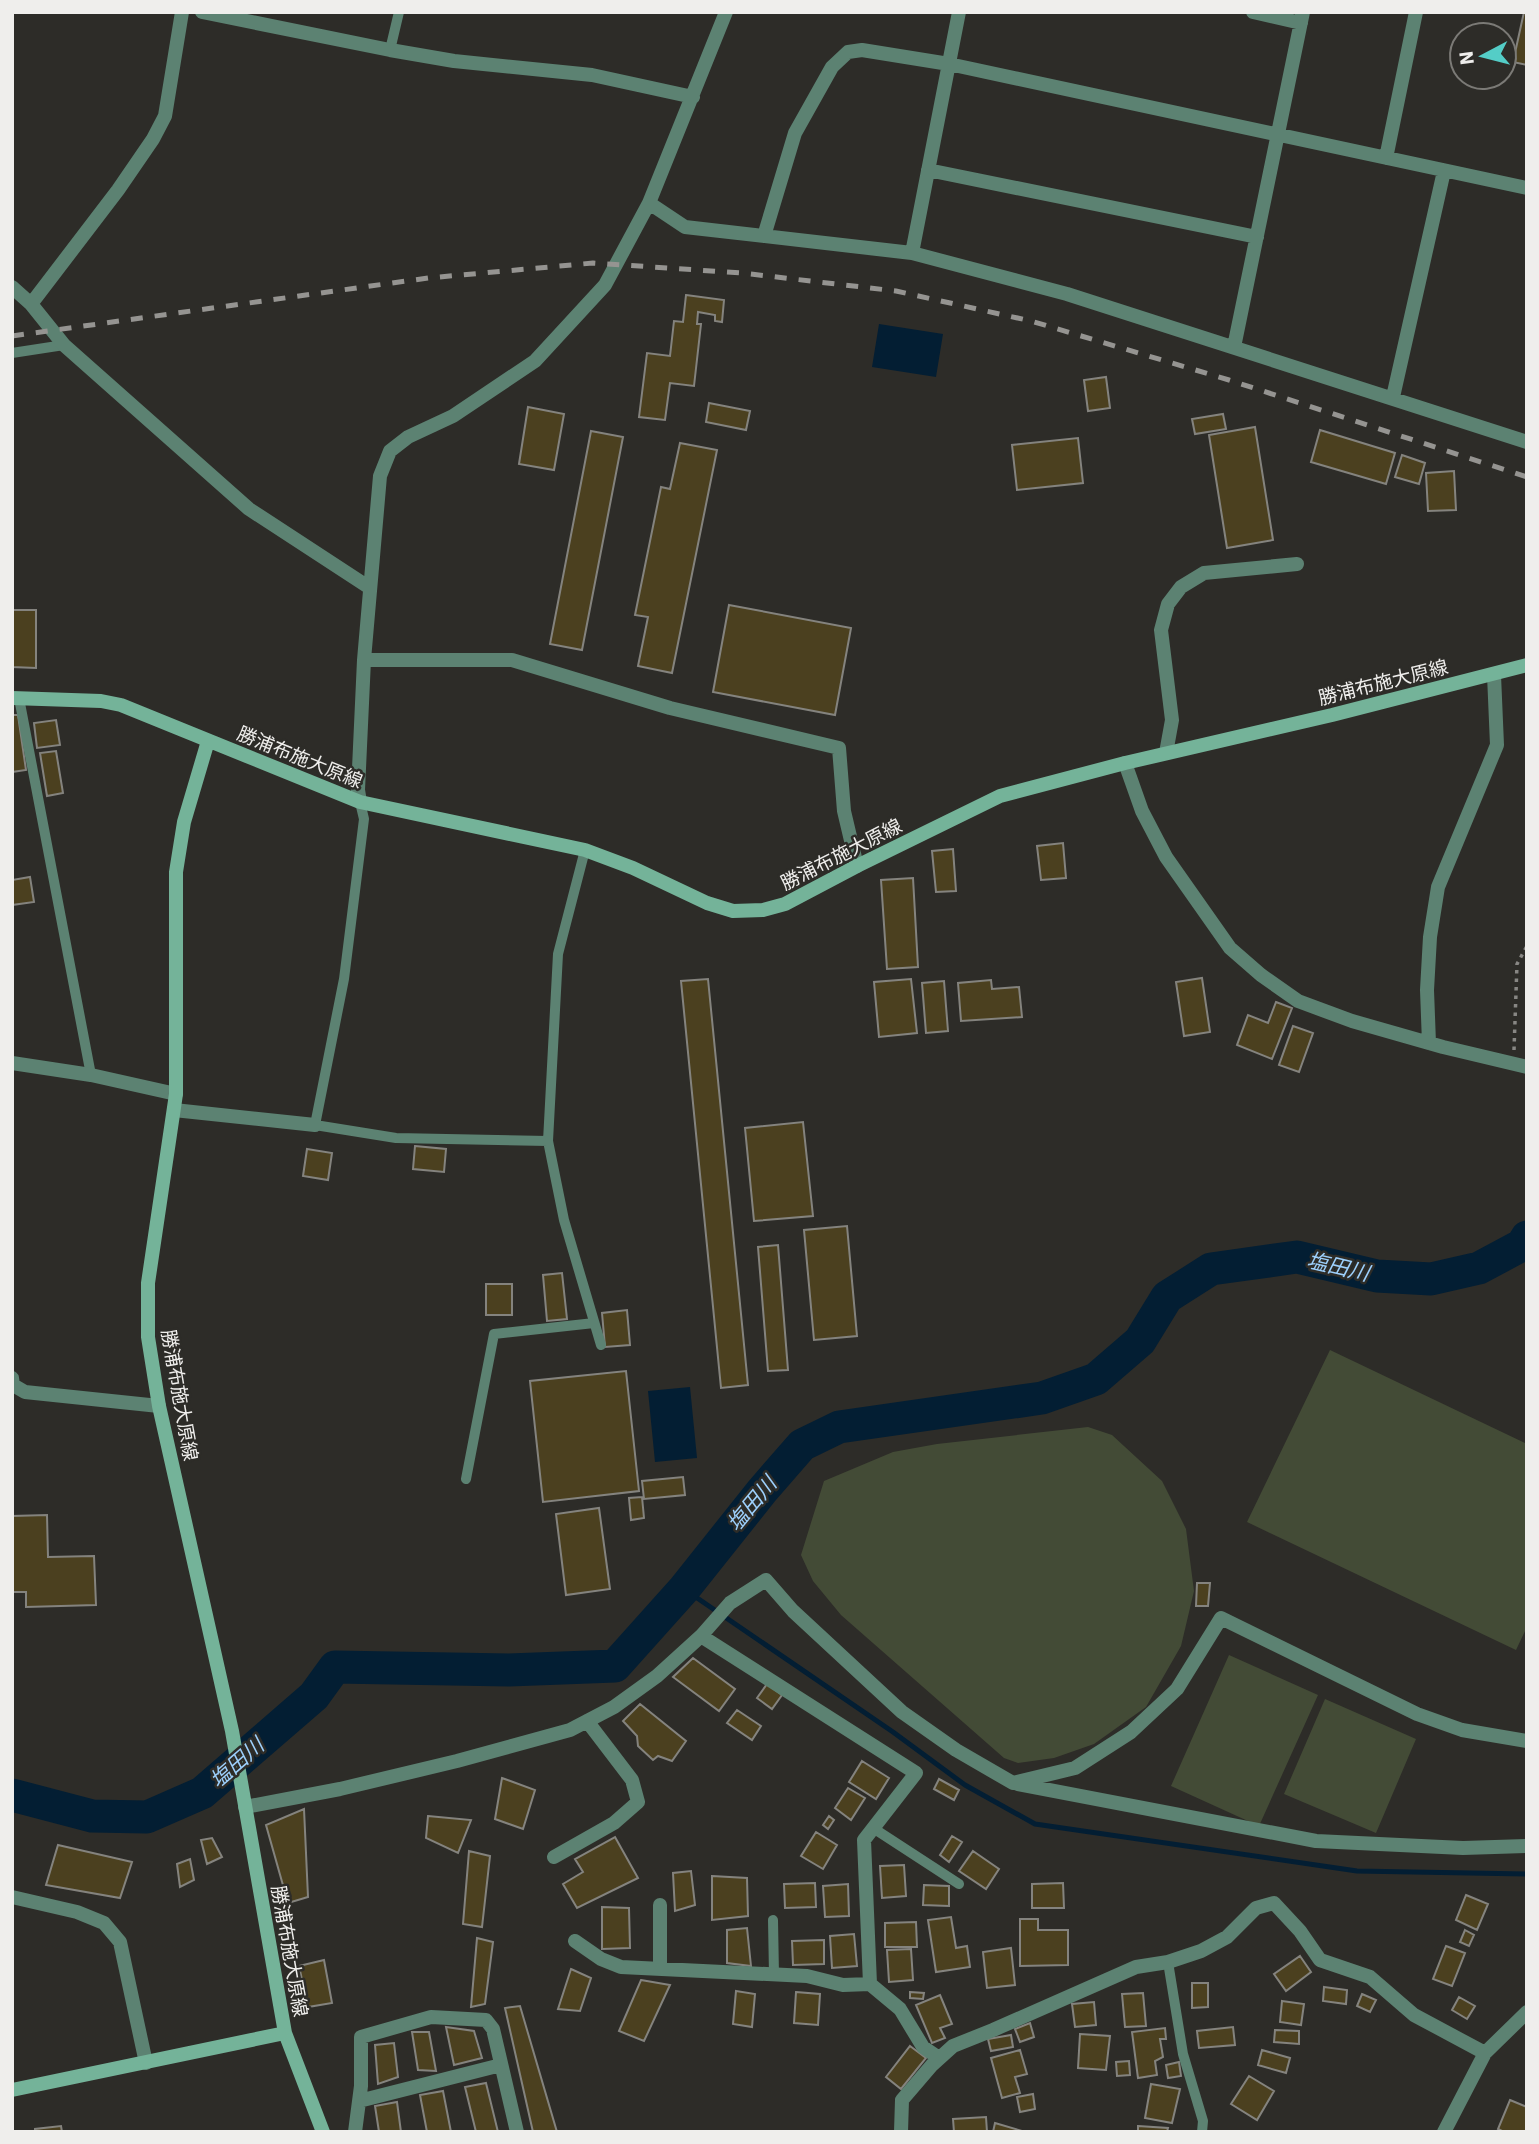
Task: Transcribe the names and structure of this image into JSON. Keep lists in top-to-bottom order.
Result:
{
  "streets": {
    "main road": ["勝浦布施大原線"]
  },
  "water": ["塩田川"],
  "north": "left"
}
